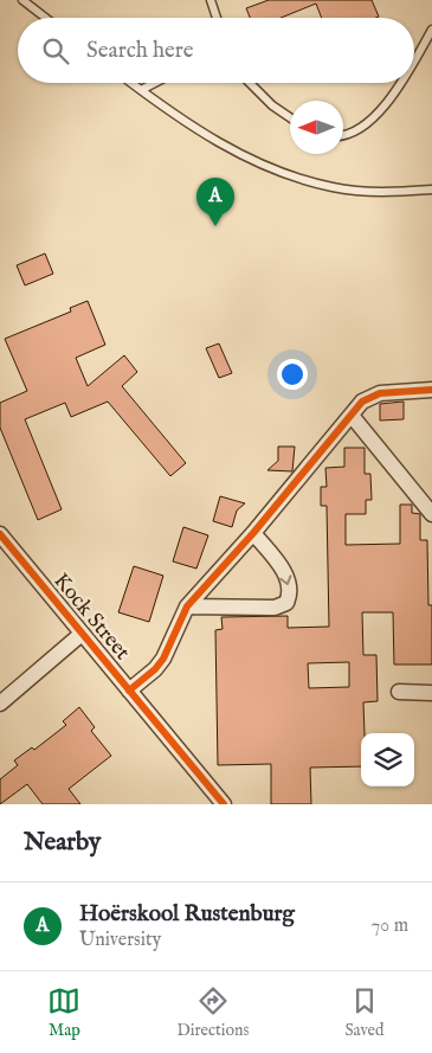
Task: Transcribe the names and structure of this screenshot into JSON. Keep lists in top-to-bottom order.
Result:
{
  "streets": {
    "street": ["Kock Street"]
  },
  "north": "left",
  "page": {
    "search": "Search here",
    "pins": "A",
    "heading": "Nearby",
    "list": [
      {
        "mark": "A",
        "name": "Hoërskool Rustenburg",
        "note": "University",
        "value": "70 m"
      }
    ],
    "nav": ["Map", "Directions", "Saved"]
  }
}
